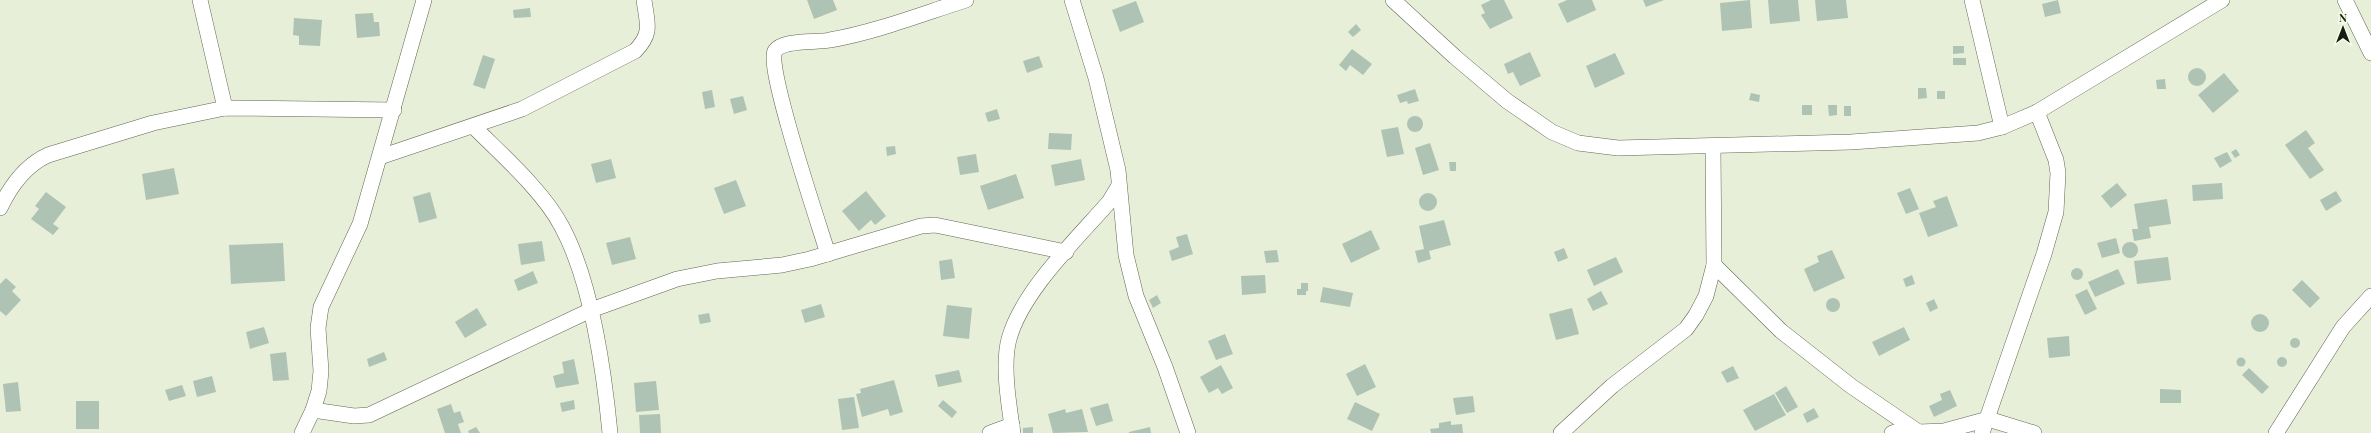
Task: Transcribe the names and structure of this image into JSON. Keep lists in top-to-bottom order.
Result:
{
  "north": "top"
}
